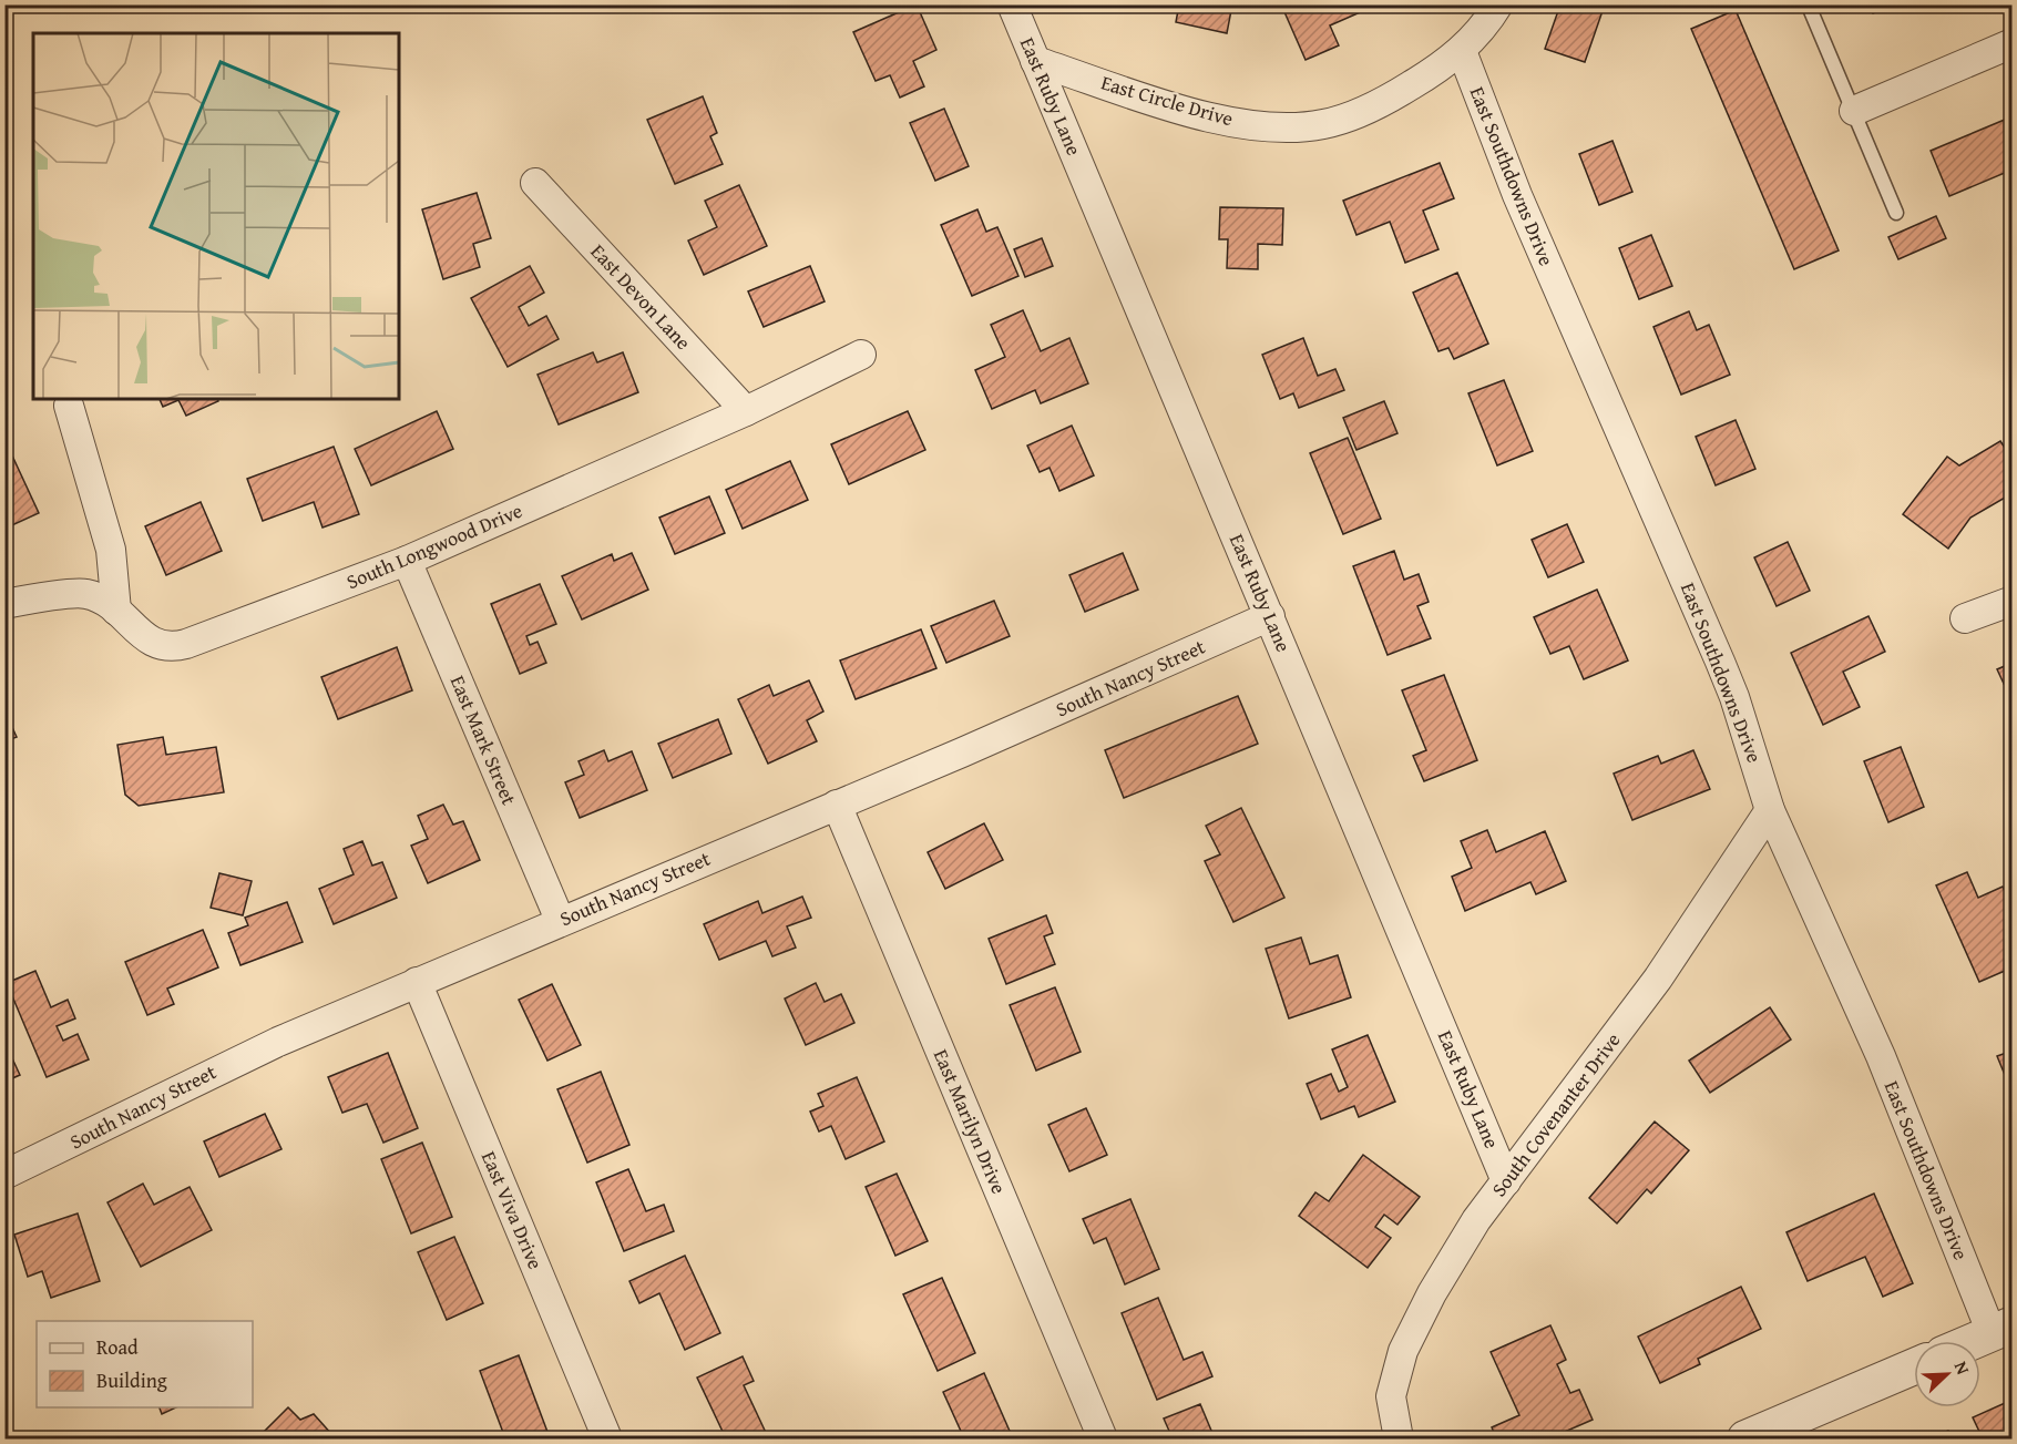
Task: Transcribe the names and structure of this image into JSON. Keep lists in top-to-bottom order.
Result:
{
  "streets": {
    "street": [
      "East Ruby Lane",
      "East Circle Drive",
      "East Southdowns Drive",
      "East Devon Lane",
      "South Longwood Drive",
      "South Nancy Street",
      "East Mark Street",
      "South Covenanter Drive",
      "East Marilyn Drive",
      "East Viva Drive"
    ]
  },
  "crossings": [
    ["East Ruby Lane", "East Circle Drive"],
    ["East Ruby Lane", "South Nancy Street"],
    ["East Ruby Lane", "South Covenanter Drive"],
    ["East Circle Drive", "East Southdowns Drive"],
    ["East Southdowns Drive", "South Covenanter Drive"],
    ["East Devon Lane", "South Longwood Drive"],
    ["South Longwood Drive", "East Mark Street"],
    ["South Nancy Street", "East Mark Street"],
    ["South Nancy Street", "East Marilyn Drive"],
    ["South Nancy Street", "East Viva Drive"]
  ],
  "legend": ["Road", "Building"],
  "north": "top right"
}
